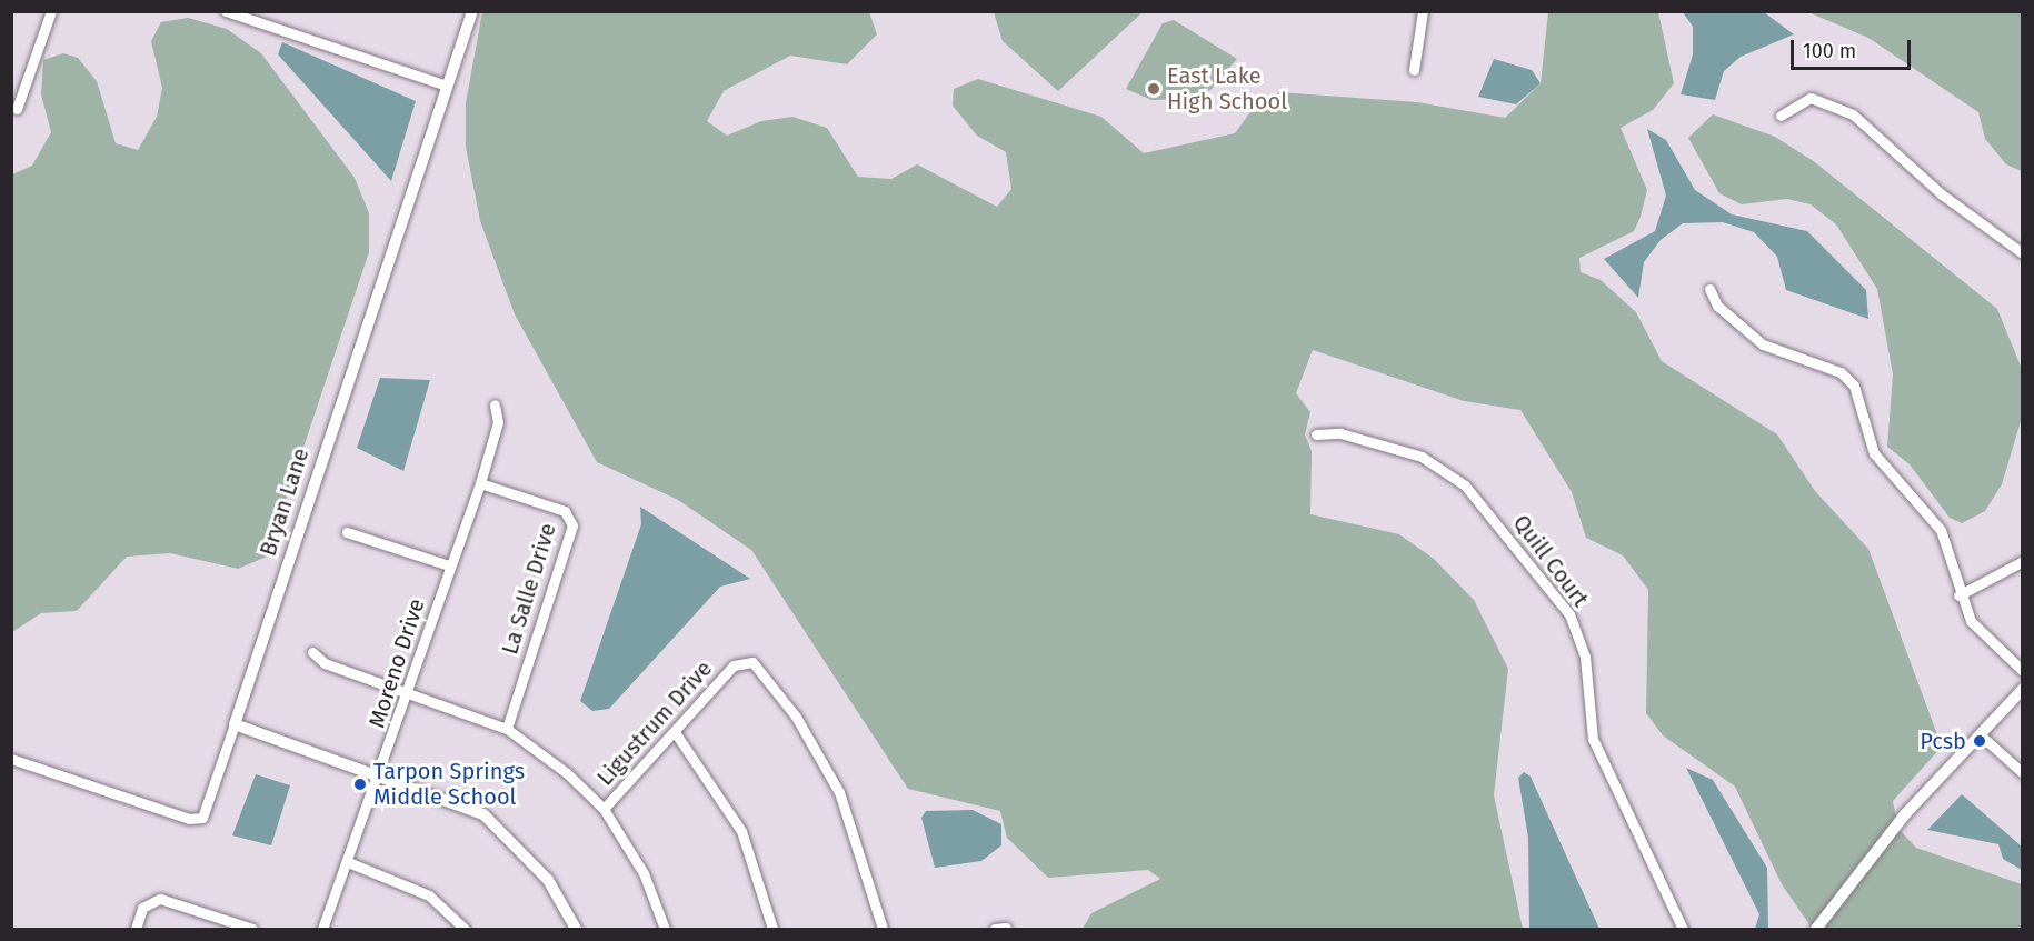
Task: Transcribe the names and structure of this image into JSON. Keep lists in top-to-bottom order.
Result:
{
  "streets": {
    "street": [
      "Bryan Lane",
      "Quill Court",
      "La Salle Drive",
      "Moreno Drive",
      "Ligustrum Drive"
    ]
  },
  "crossings": [
    ["La Salle Drive", "Moreno Drive"]
  ],
  "places": ["East Lake High School", "Pcsb", "Tarpon Springs Middle School"],
  "scale_bar": "100 m"
}
